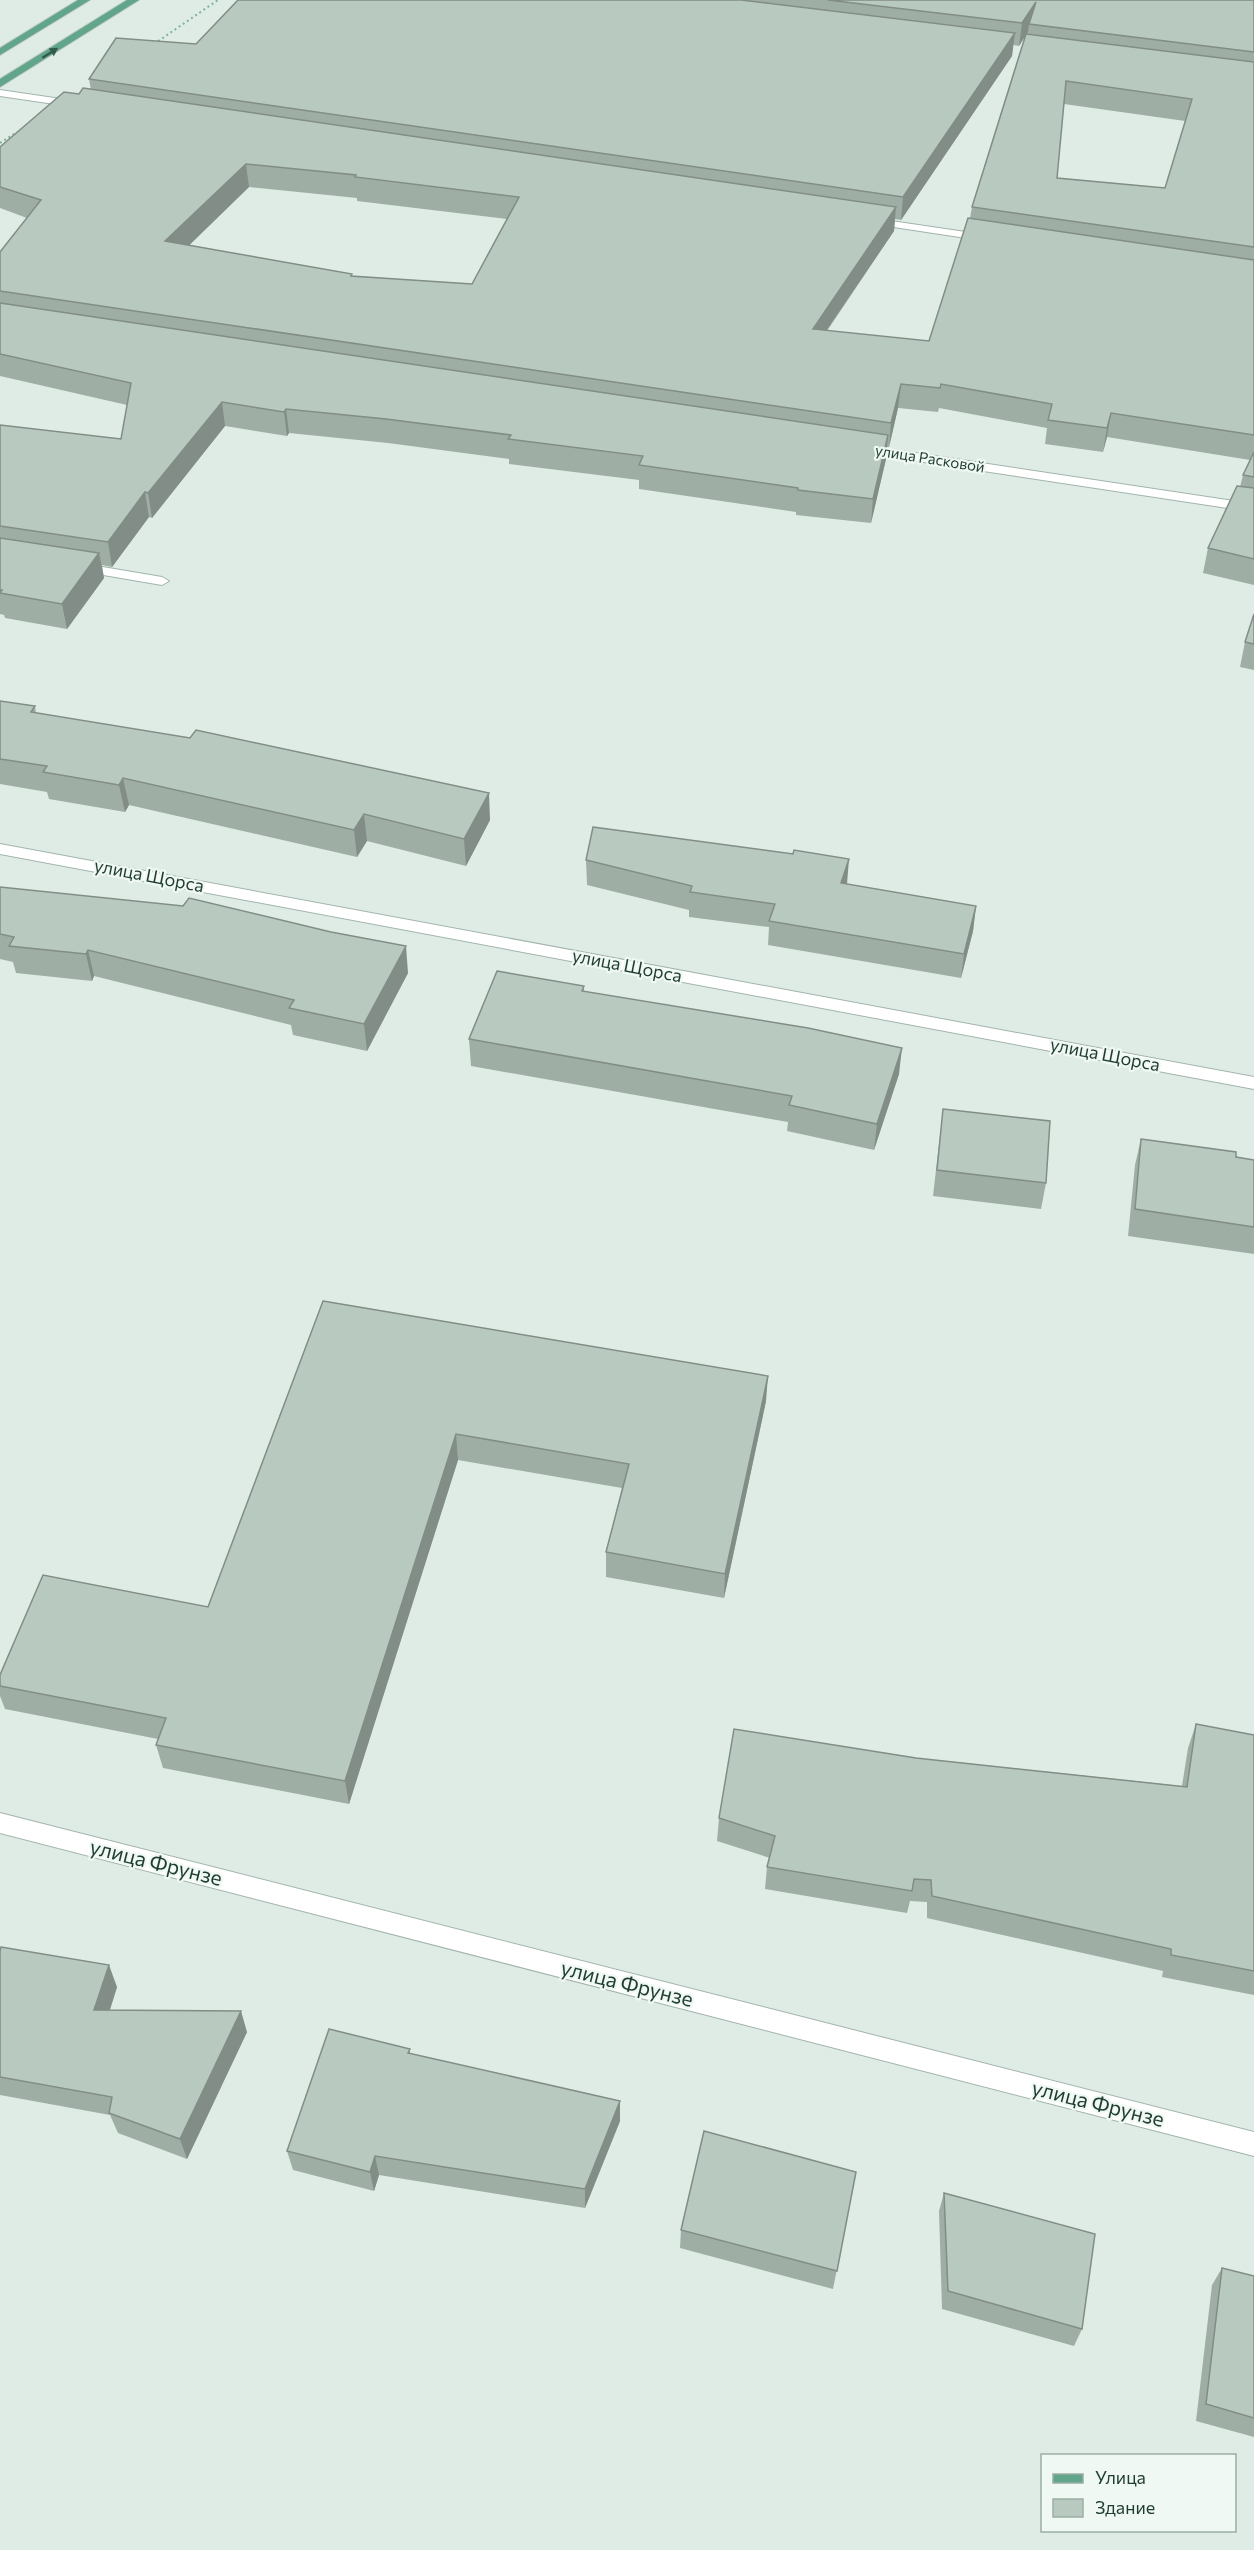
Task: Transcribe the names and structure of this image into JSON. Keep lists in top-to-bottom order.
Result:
{
  "streets": {
    "street": ["улица Расковой", "улица Щорса", "улица Фрунзе"]
  },
  "legend": ["Улица", "Здание"]
}
